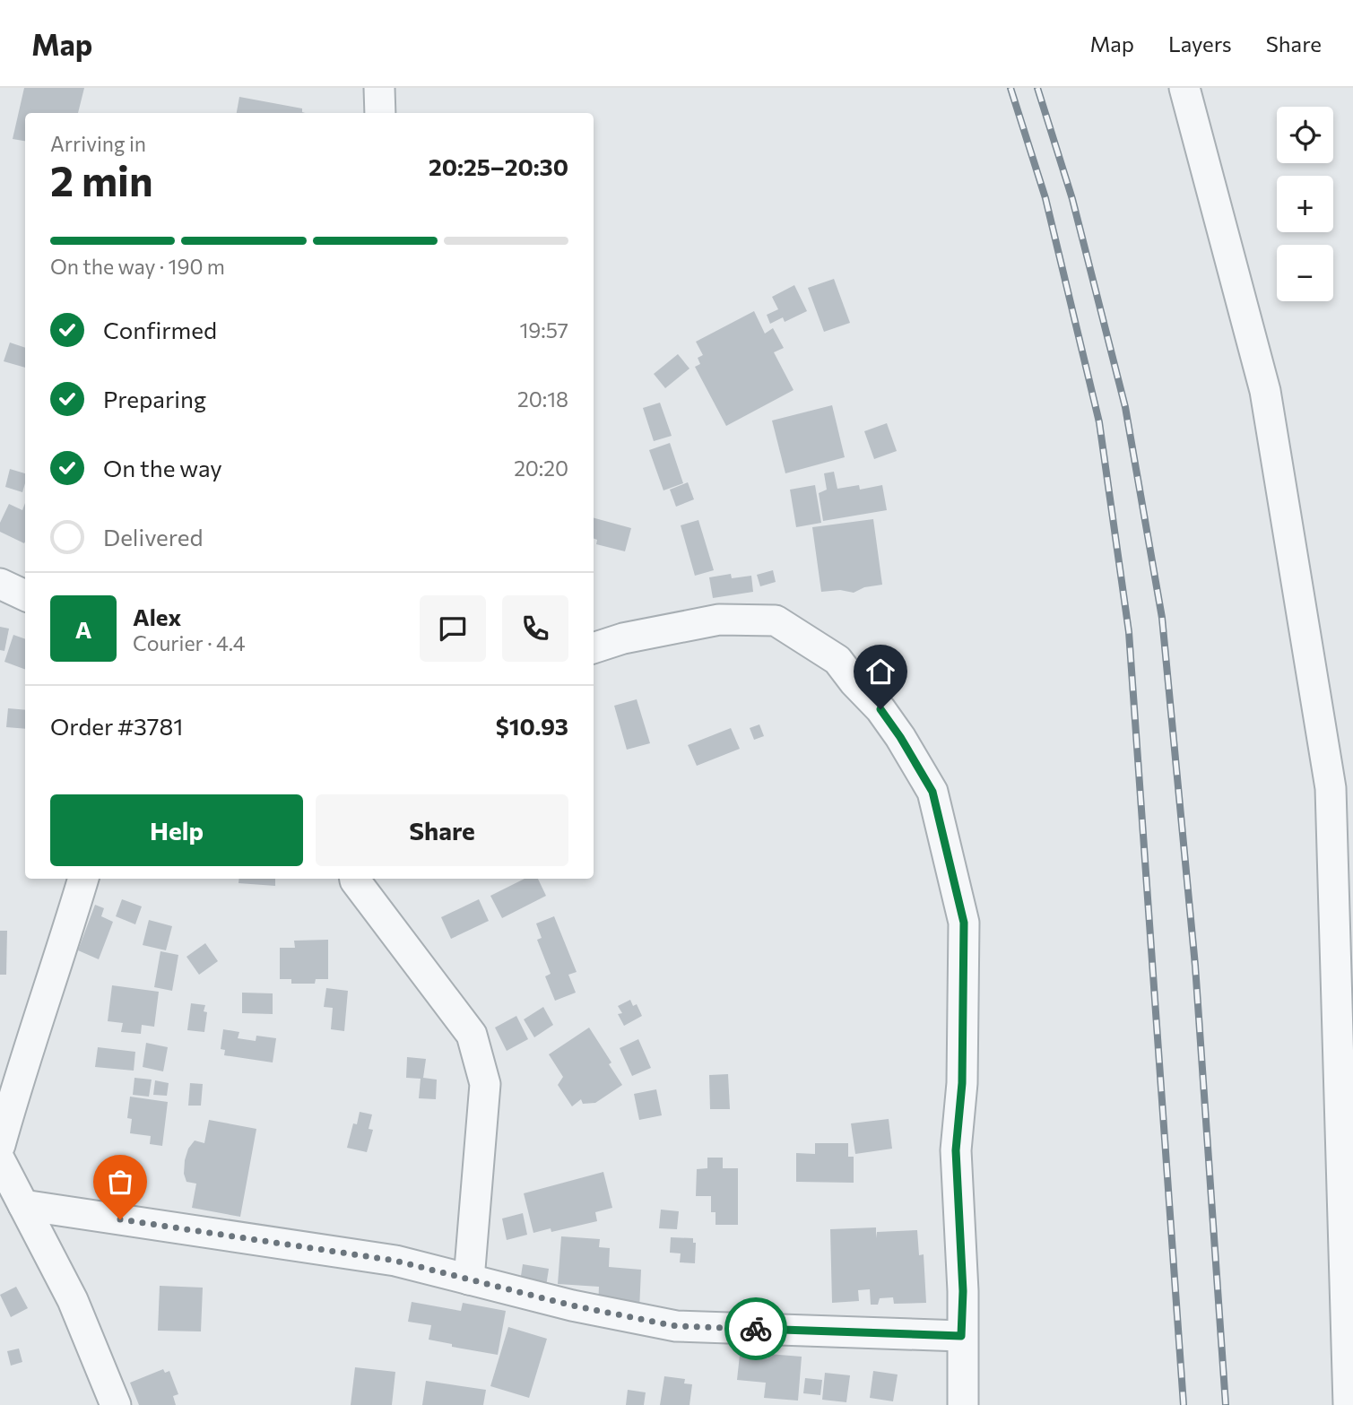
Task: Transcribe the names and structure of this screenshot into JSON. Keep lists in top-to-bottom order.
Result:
{
  "page": {
    "header": "Map",
    "nav": ["Map", "Layers", "Share"],
    "map_buttons": ["+", "−"],
    "heading": ["2 min", "Arriving in", "20:25–20:30"],
    "panel": [
      "Alex",
      "Courier · 4.4",
      "Order #3781",
      "$10.93"
    ],
    "bar": "On the way · 190 m",
    "list": [
      ["Confirmed", "19:57"],
      ["Preparing", "20:18"],
      ["On the way", "20:20"],
      "Delivered"
    ],
    "round": "A",
    "buttons": ["Help", "Share"]
  }
}
